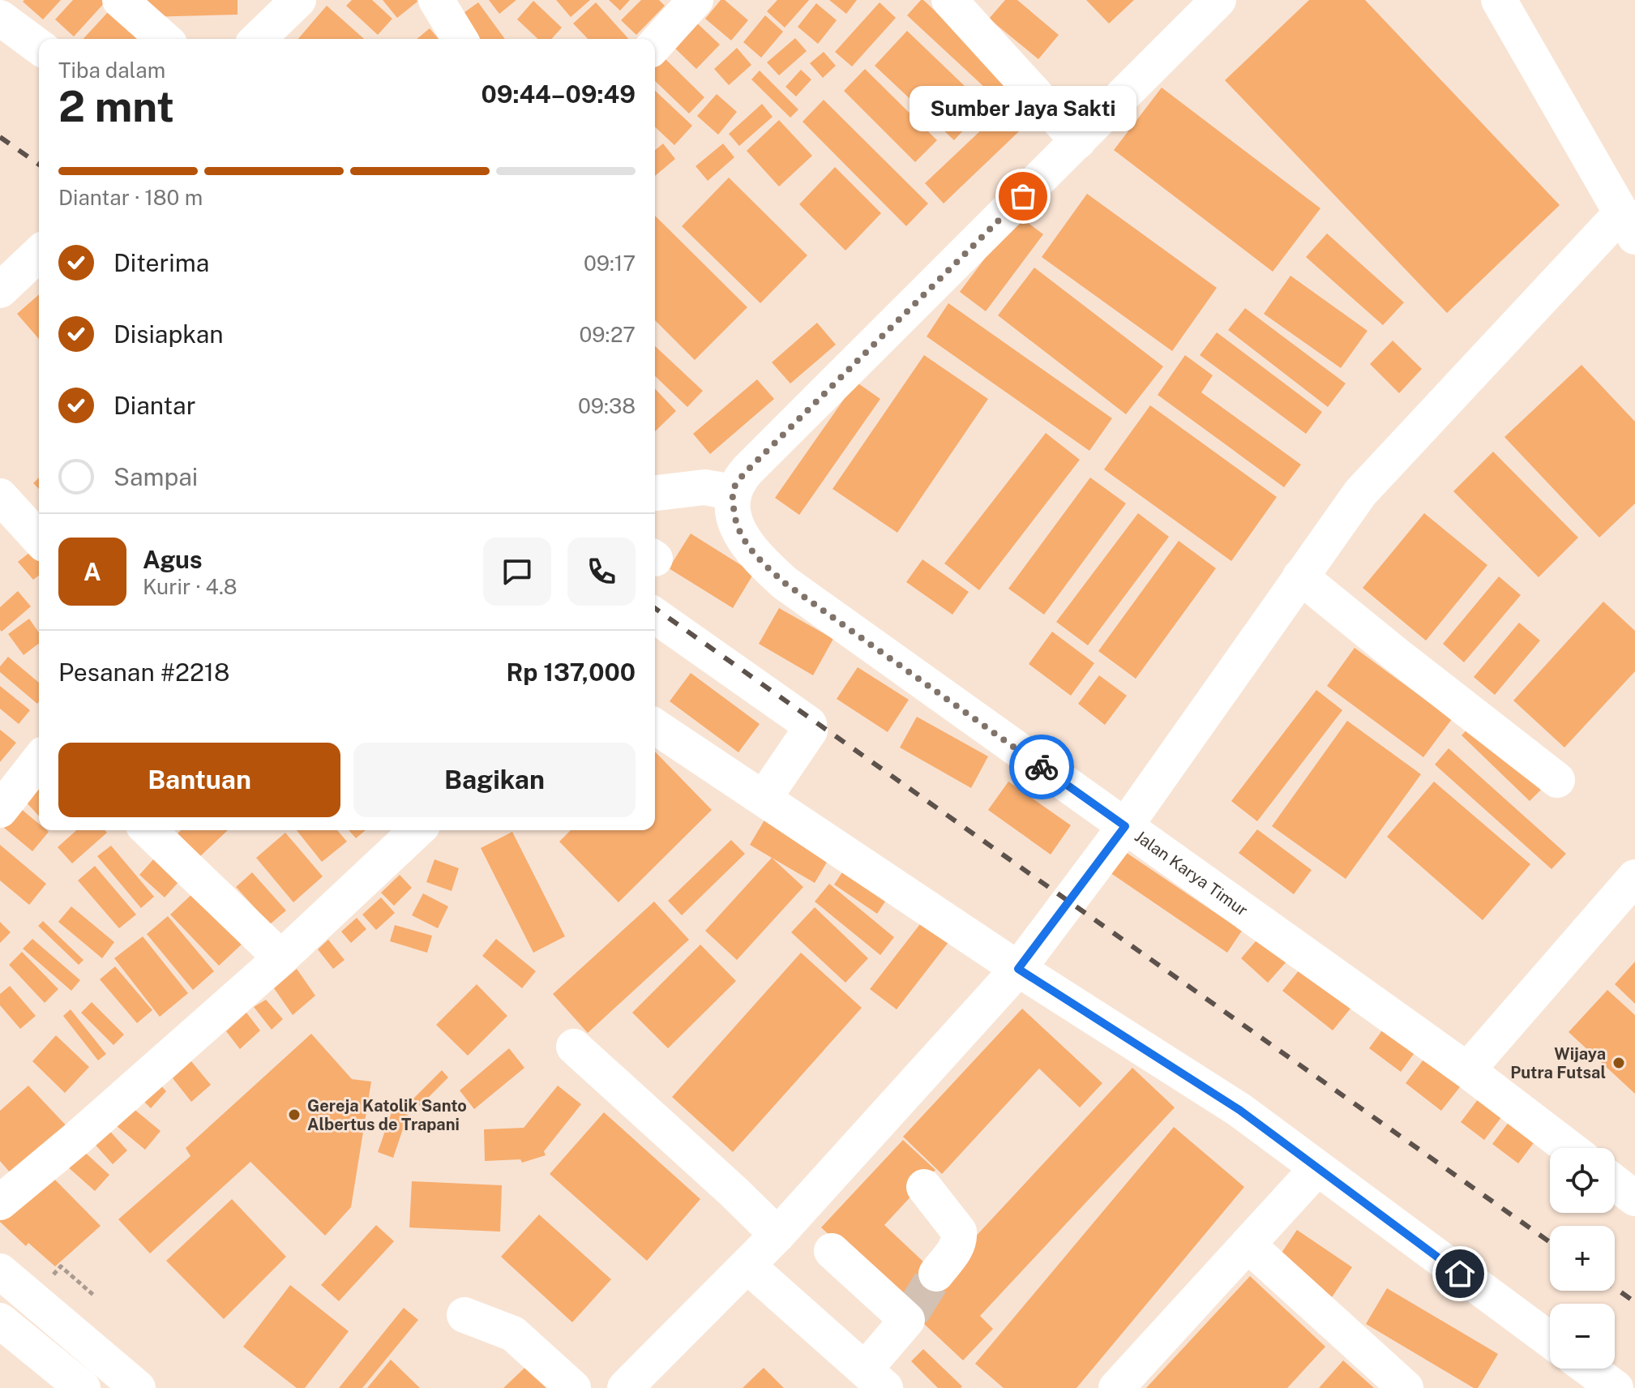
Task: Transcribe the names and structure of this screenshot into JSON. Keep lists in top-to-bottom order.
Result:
{
  "streets": {
    "street": ["Jalan Karya Timur"]
  },
  "places": ["Sumber Jaya Sakti", "Wijaya Putra Futsal", "Gereja Katolik Santo Albertus de Trapani"],
  "page": {
    "heading": ["2 mnt", "Tiba dalam", "09:44–09:49"],
    "panel": [
      "Agus",
      "Kurir · 4.8",
      "Pesanan #2218",
      "Rp 137,000"
    ],
    "bubble": "Sumber Jaya Sakti",
    "bar": "Diantar · 180 m",
    "list": [
      ["Diterima", "09:17"],
      ["Disiapkan", "09:27"],
      ["Diantar", "09:38"],
      "Sampai"
    ],
    "round": "A",
    "buttons": ["Bantuan", "Bagikan"],
    "map_buttons": ["+", "−"]
  }
}
